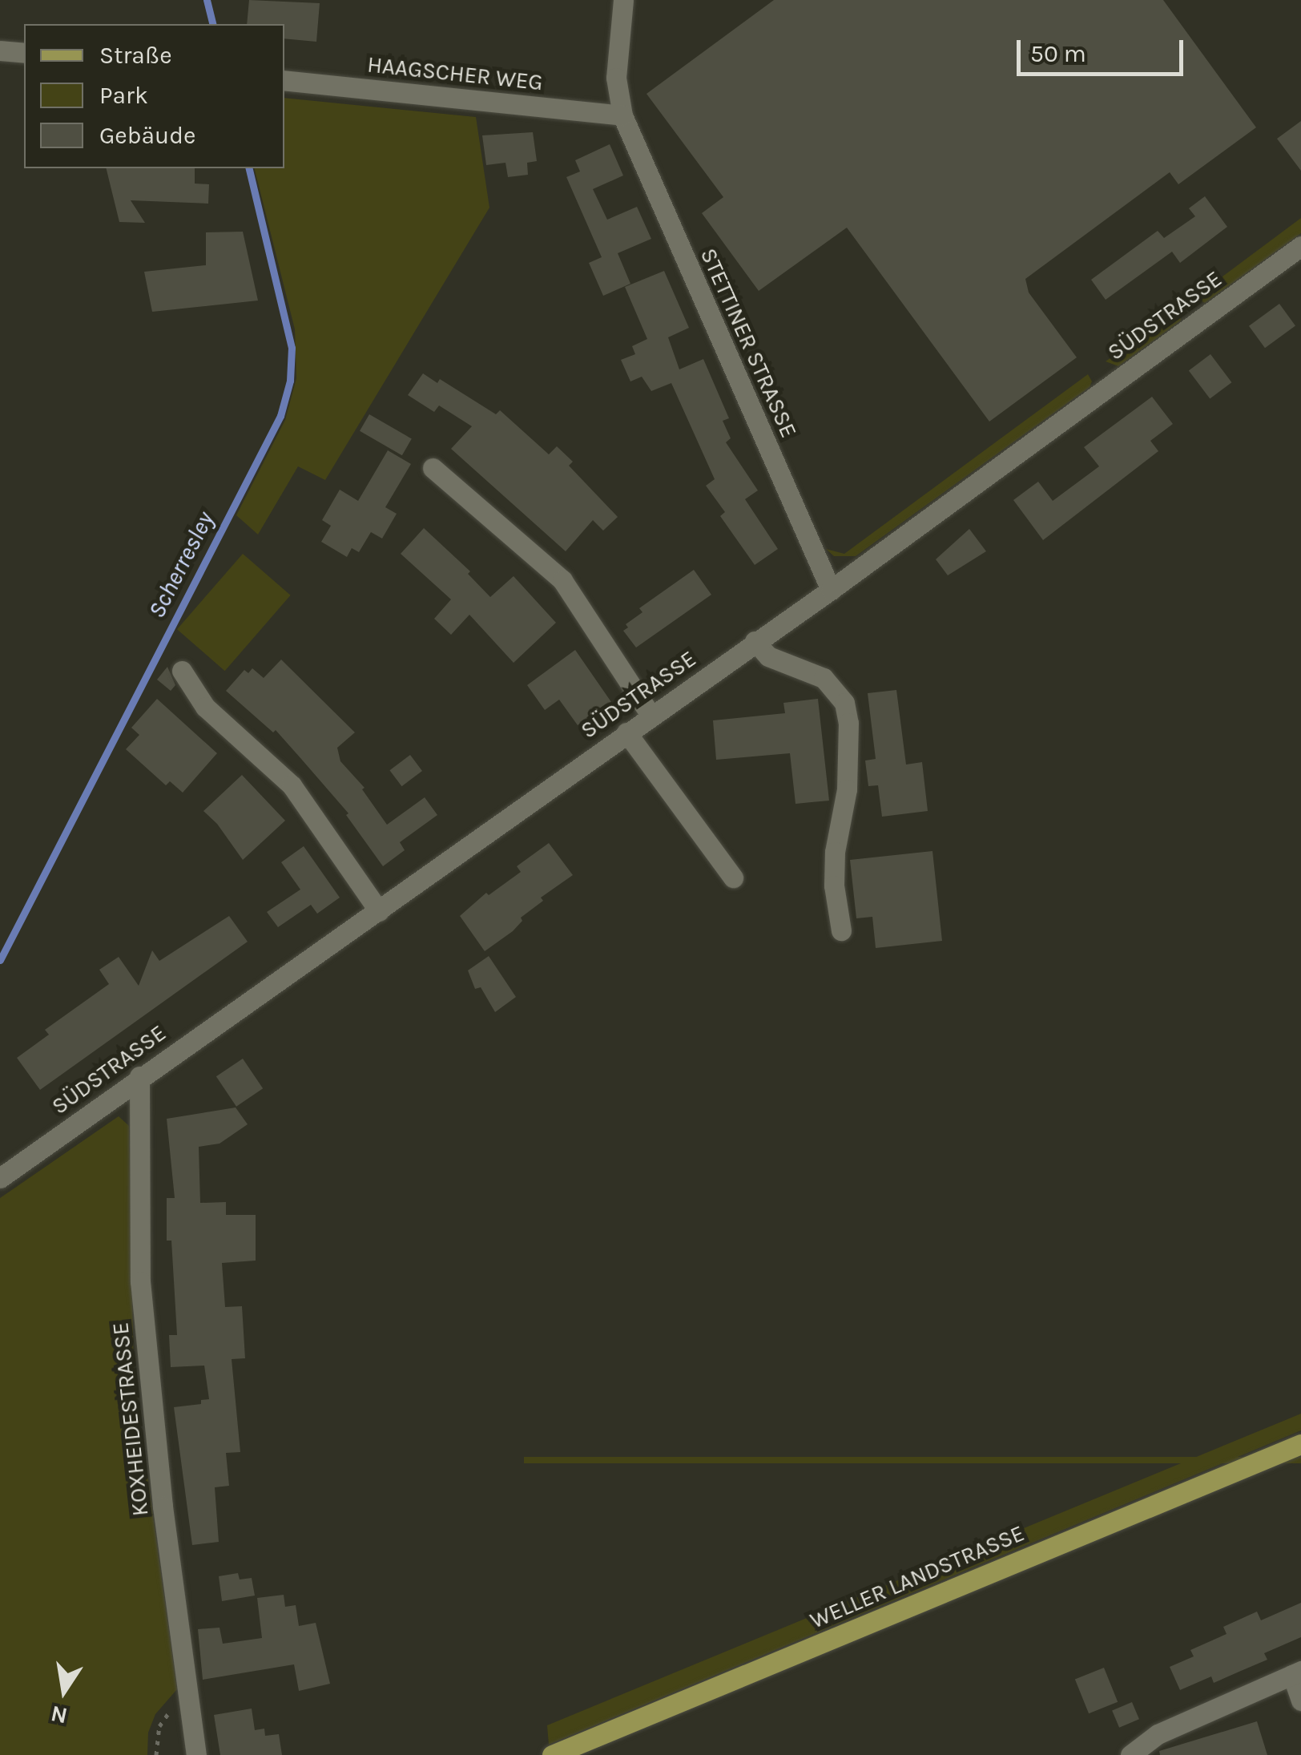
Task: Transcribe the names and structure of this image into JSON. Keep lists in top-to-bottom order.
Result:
{
  "streets": {
    "main road": ["WELLER LANDSTRASSE"],
    "street": [
      "HAAGSCHER WEG",
      "SÜDSTRASSE",
      "STETTINER STRASSE",
      "KOXHEIDESTRASSE"
    ]
  },
  "crossings": [
    ["HAAGSCHER WEG", "STETTINER STRASSE"],
    ["SÜDSTRASSE", "STETTINER STRASSE"],
    ["SÜDSTRASSE", "KOXHEIDESTRASSE"]
  ],
  "water": ["Scherresley"],
  "legend": ["Straße", "Park", "Gebäude"],
  "scale_bar": "50 m",
  "north": "bottom"
}
